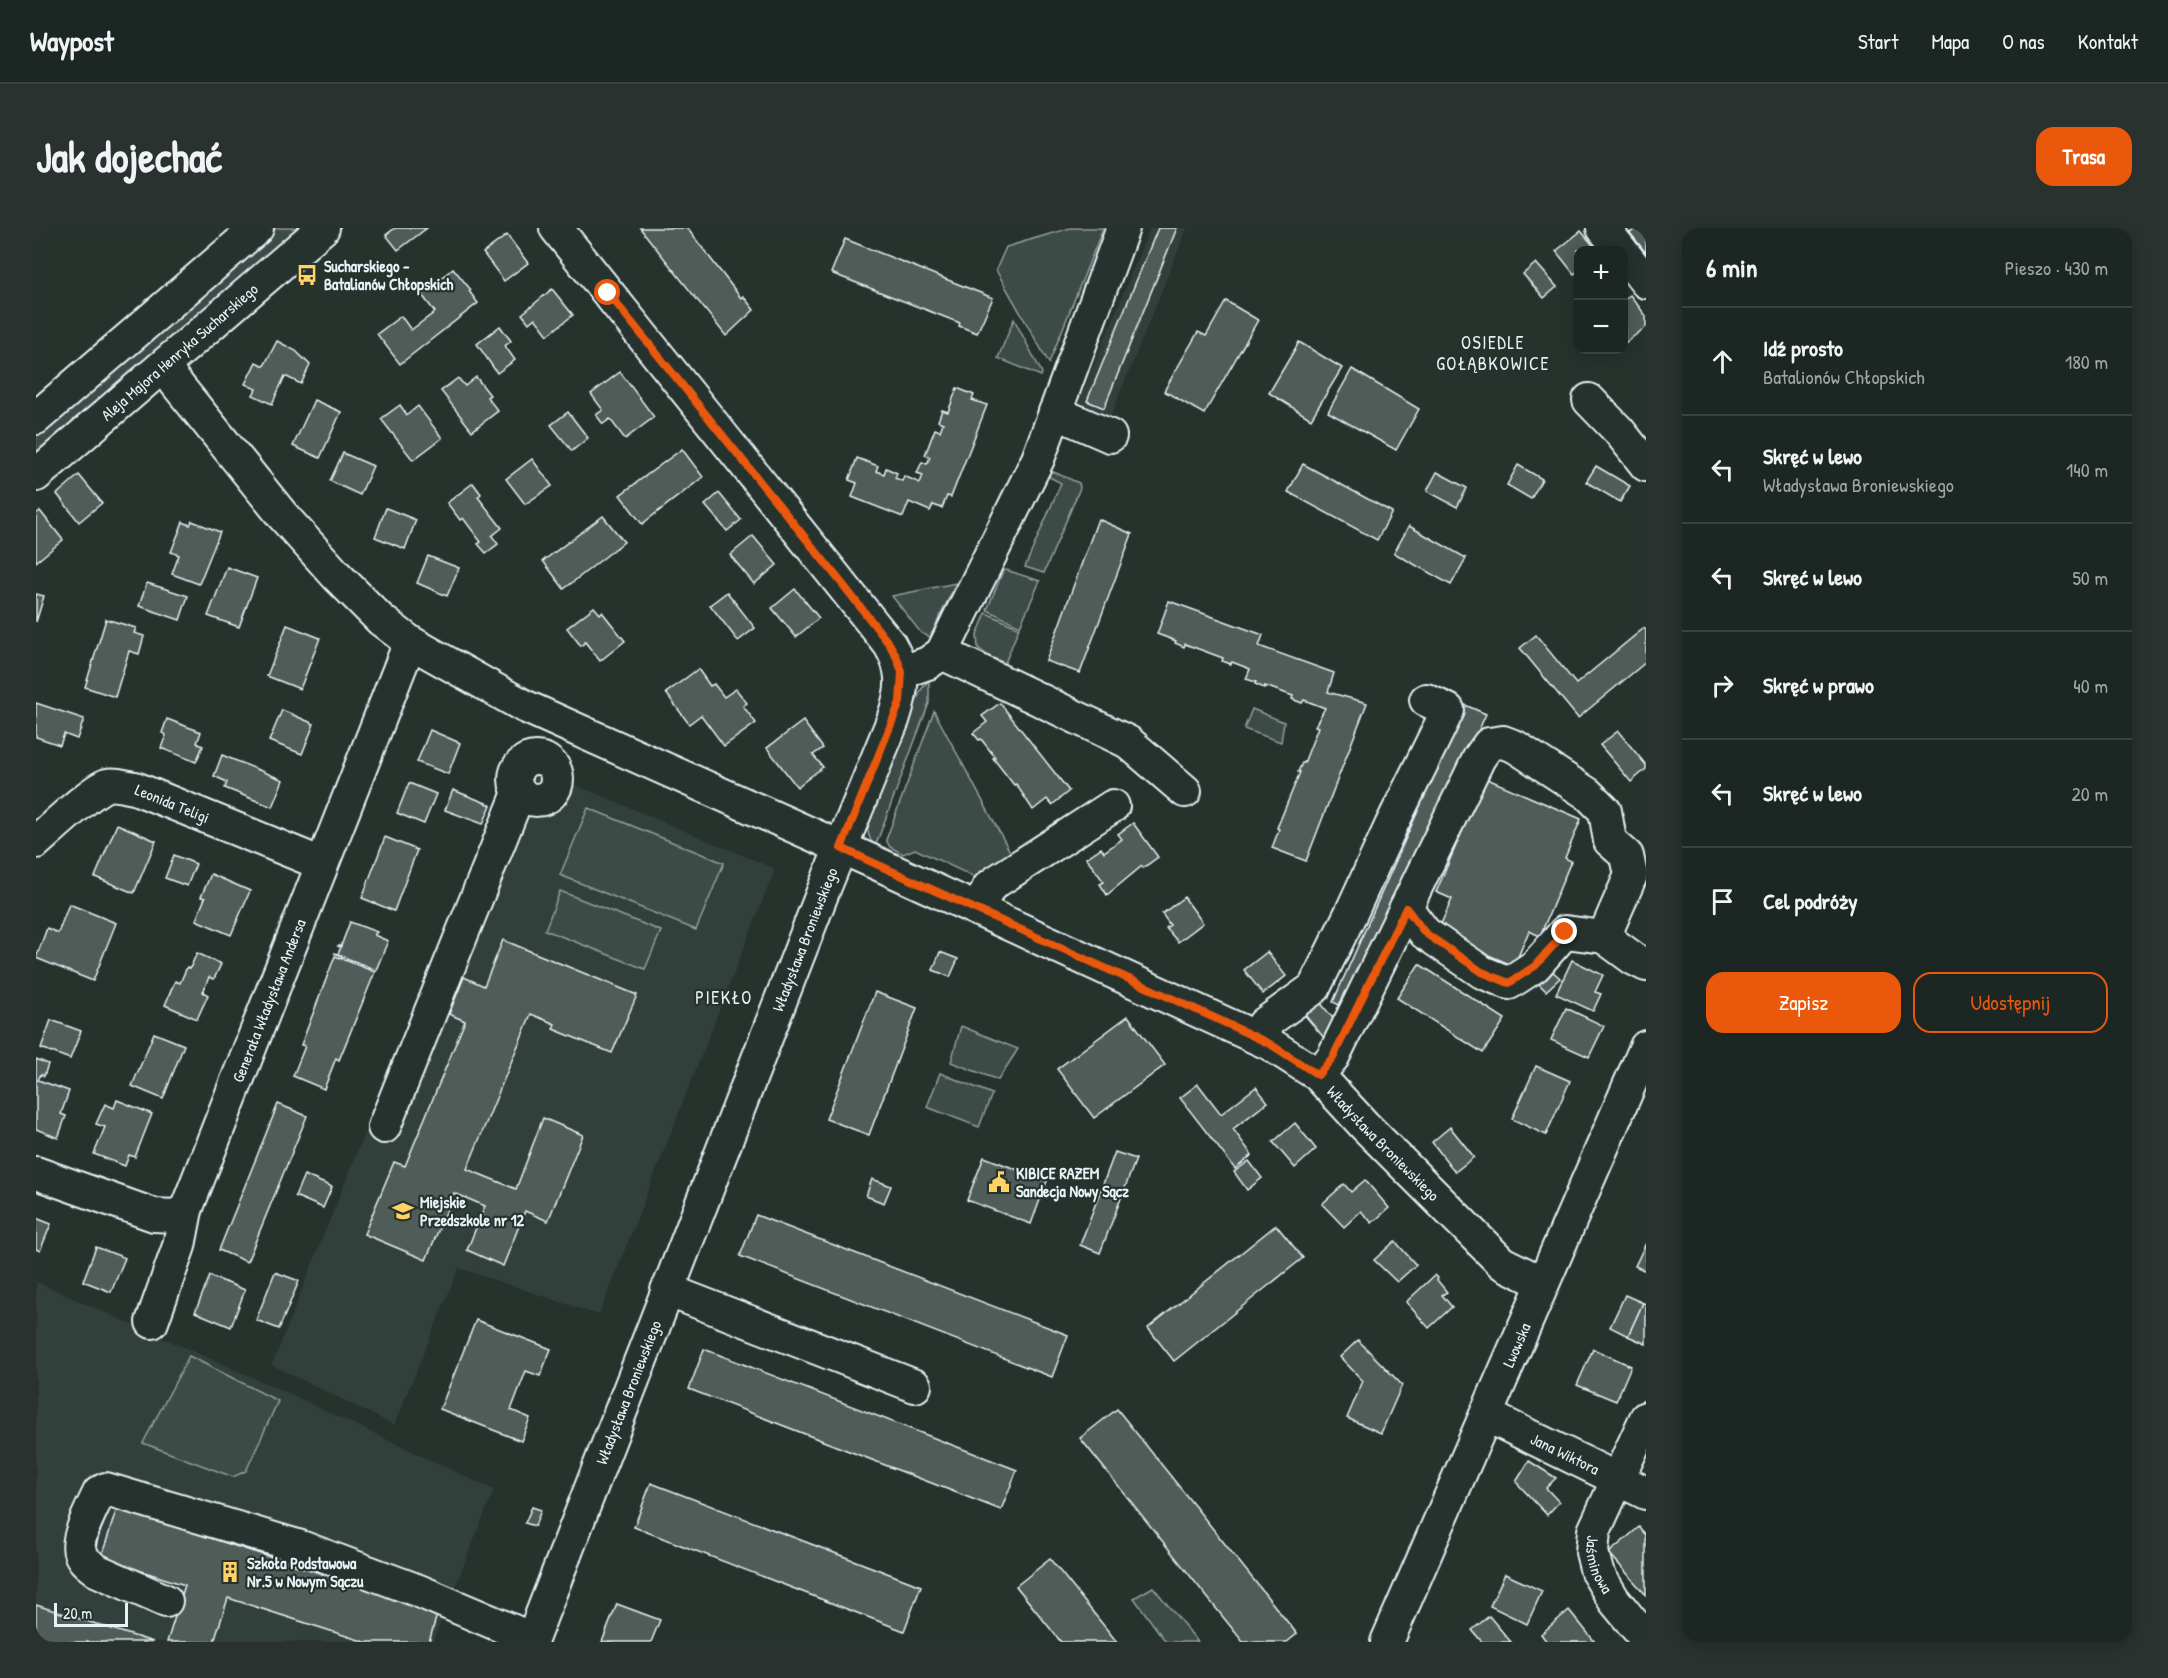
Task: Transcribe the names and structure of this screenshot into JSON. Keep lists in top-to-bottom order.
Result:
{
  "streets": {
    "street": [
      "Aleja Majora Henryka Sucharskiego",
      "Leonida Teligi",
      "Władysława Broniewskiego",
      "Generała Władysława Andersa",
      "Lwowska",
      "Jana Wiktora",
      "Jaśminowa"
    ]
  },
  "crossings": [
    ["Leonida Teligi", "Generała Władysława Andersa"],
    ["Władysława Broniewskiego", "Lwowska"],
    ["Lwowska", "Jana Wiktora"],
    ["Jana Wiktora", "Jaśminowa"]
  ],
  "districts": ["OSIEDLE GOŁĄBKOWICE", "PIEKŁO"],
  "places": {
    "bus stop": ["Sucharskiego - Batalianów Chłopskich"],
    "public building": ["KIBICE RAZEM Sandecja Nowy Sącz"],
    "school or university": ["Miejskie Przedszkole nr 12"],
    "building": ["Szkoła Podstawowa Nr.5 w Nowym Sączu"]
  },
  "scale_bar": "20 m",
  "page": {
    "header": "Waypost",
    "nav": [
      "Start",
      "Mapa",
      "O nas",
      "Kontakt"
    ],
    "buttons": [
      "Trasa",
      ["Zapisz", "Udostępnij"]
    ],
    "title": "Jak dojechać",
    "heading": ["6 min", "Pieszo · 430 m"],
    "map_buttons": ["+", "−"],
    "list": [
      ["Idź prosto", "Batalionów Chłopskich", "180 m"],
      ["Skręć w lewo", "Władysława Broniewskiego", "140 m"],
      ["Skręć w lewo", "50 m"],
      ["Skręć w prawo", "40 m"],
      ["Skręć w lewo", "20 m"],
      "Cel podróży"
    ],
    "scale": "20 m"
  }
}
